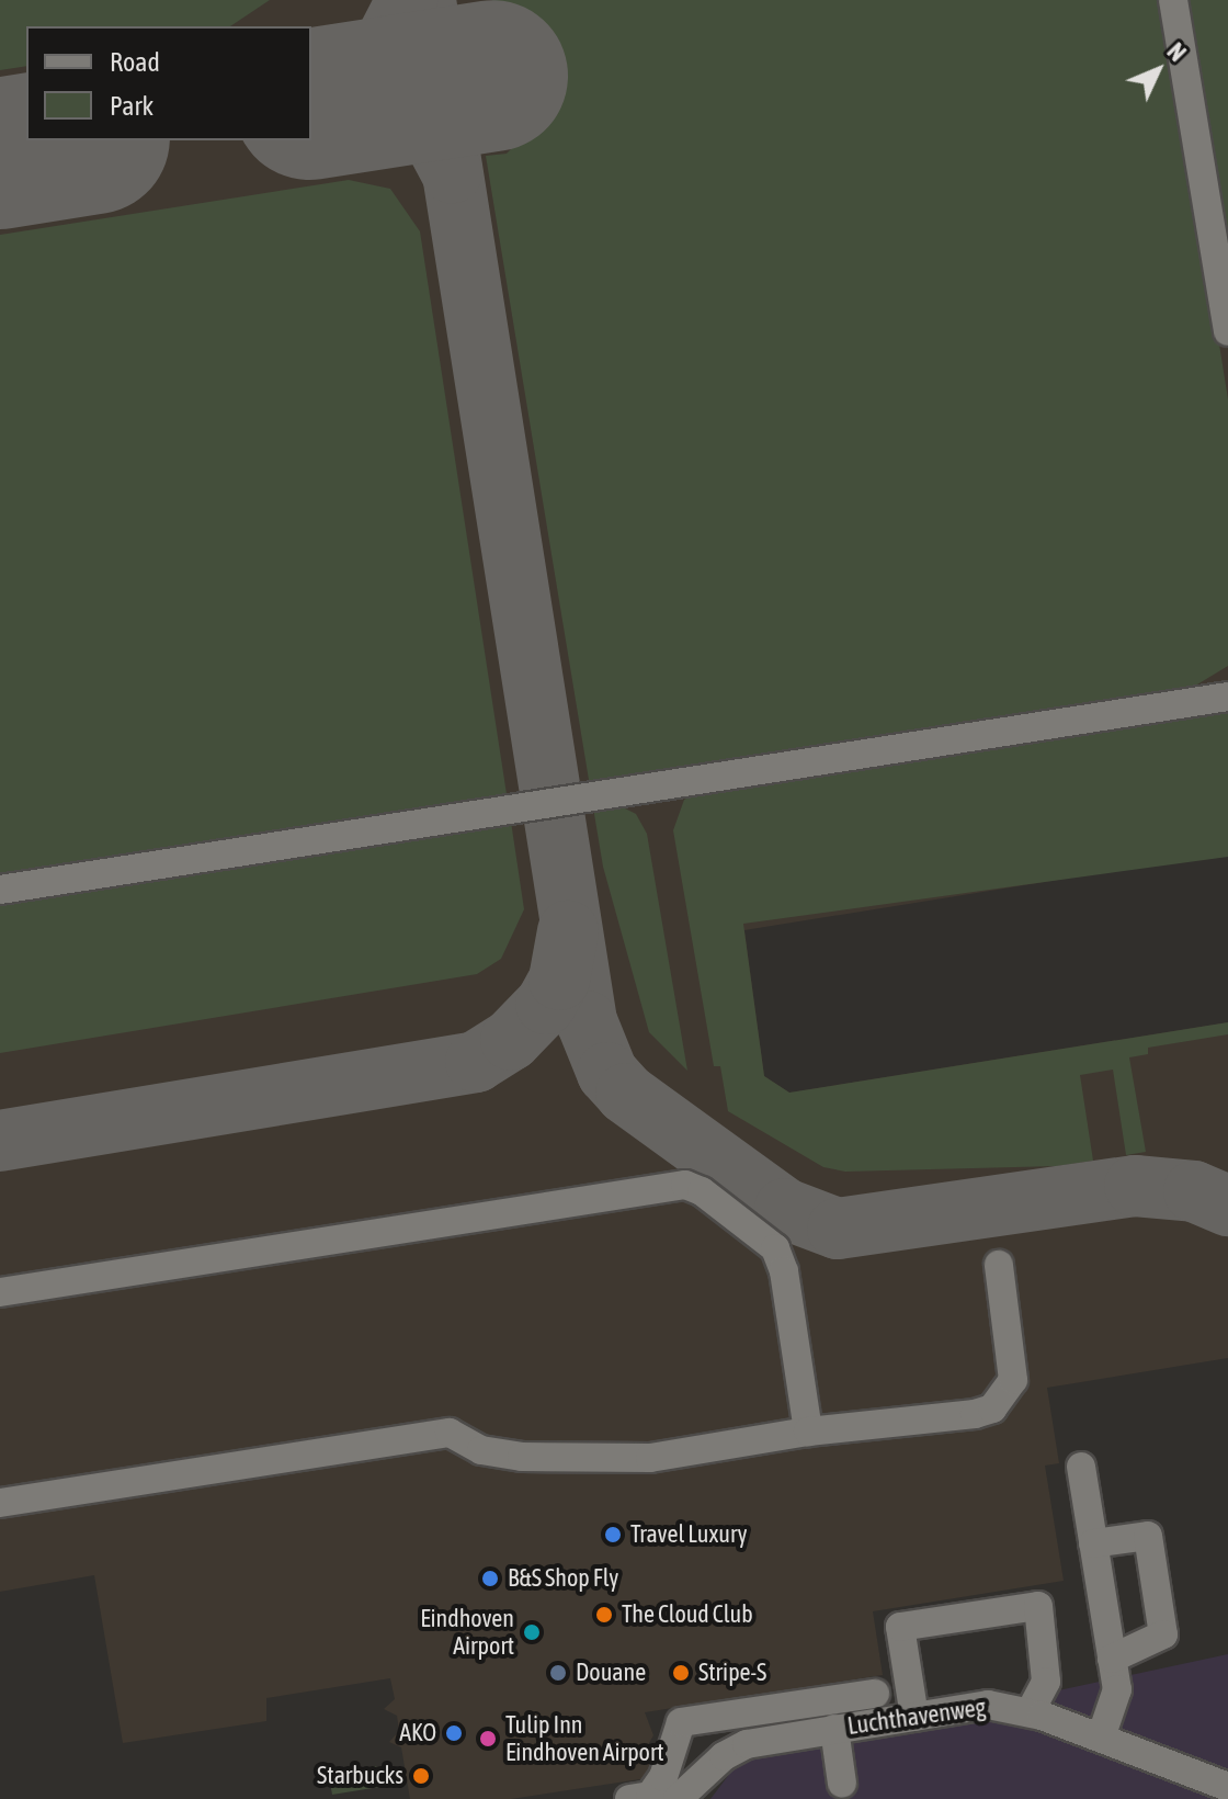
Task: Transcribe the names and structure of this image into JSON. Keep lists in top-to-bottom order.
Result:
{
  "streets": {
    "street": ["Luchthavenweg"]
  },
  "places": [
    "Travel Luxury",
    "B&S Shop Fly",
    "The Cloud Club",
    "Eindhoven Airport",
    "Douane",
    "Stripe-S",
    "AKO",
    "Tulip Inn Eindhoven Airport",
    "Starbucks"
  ],
  "legend": ["Road", "Park"],
  "north": "top right"
}
